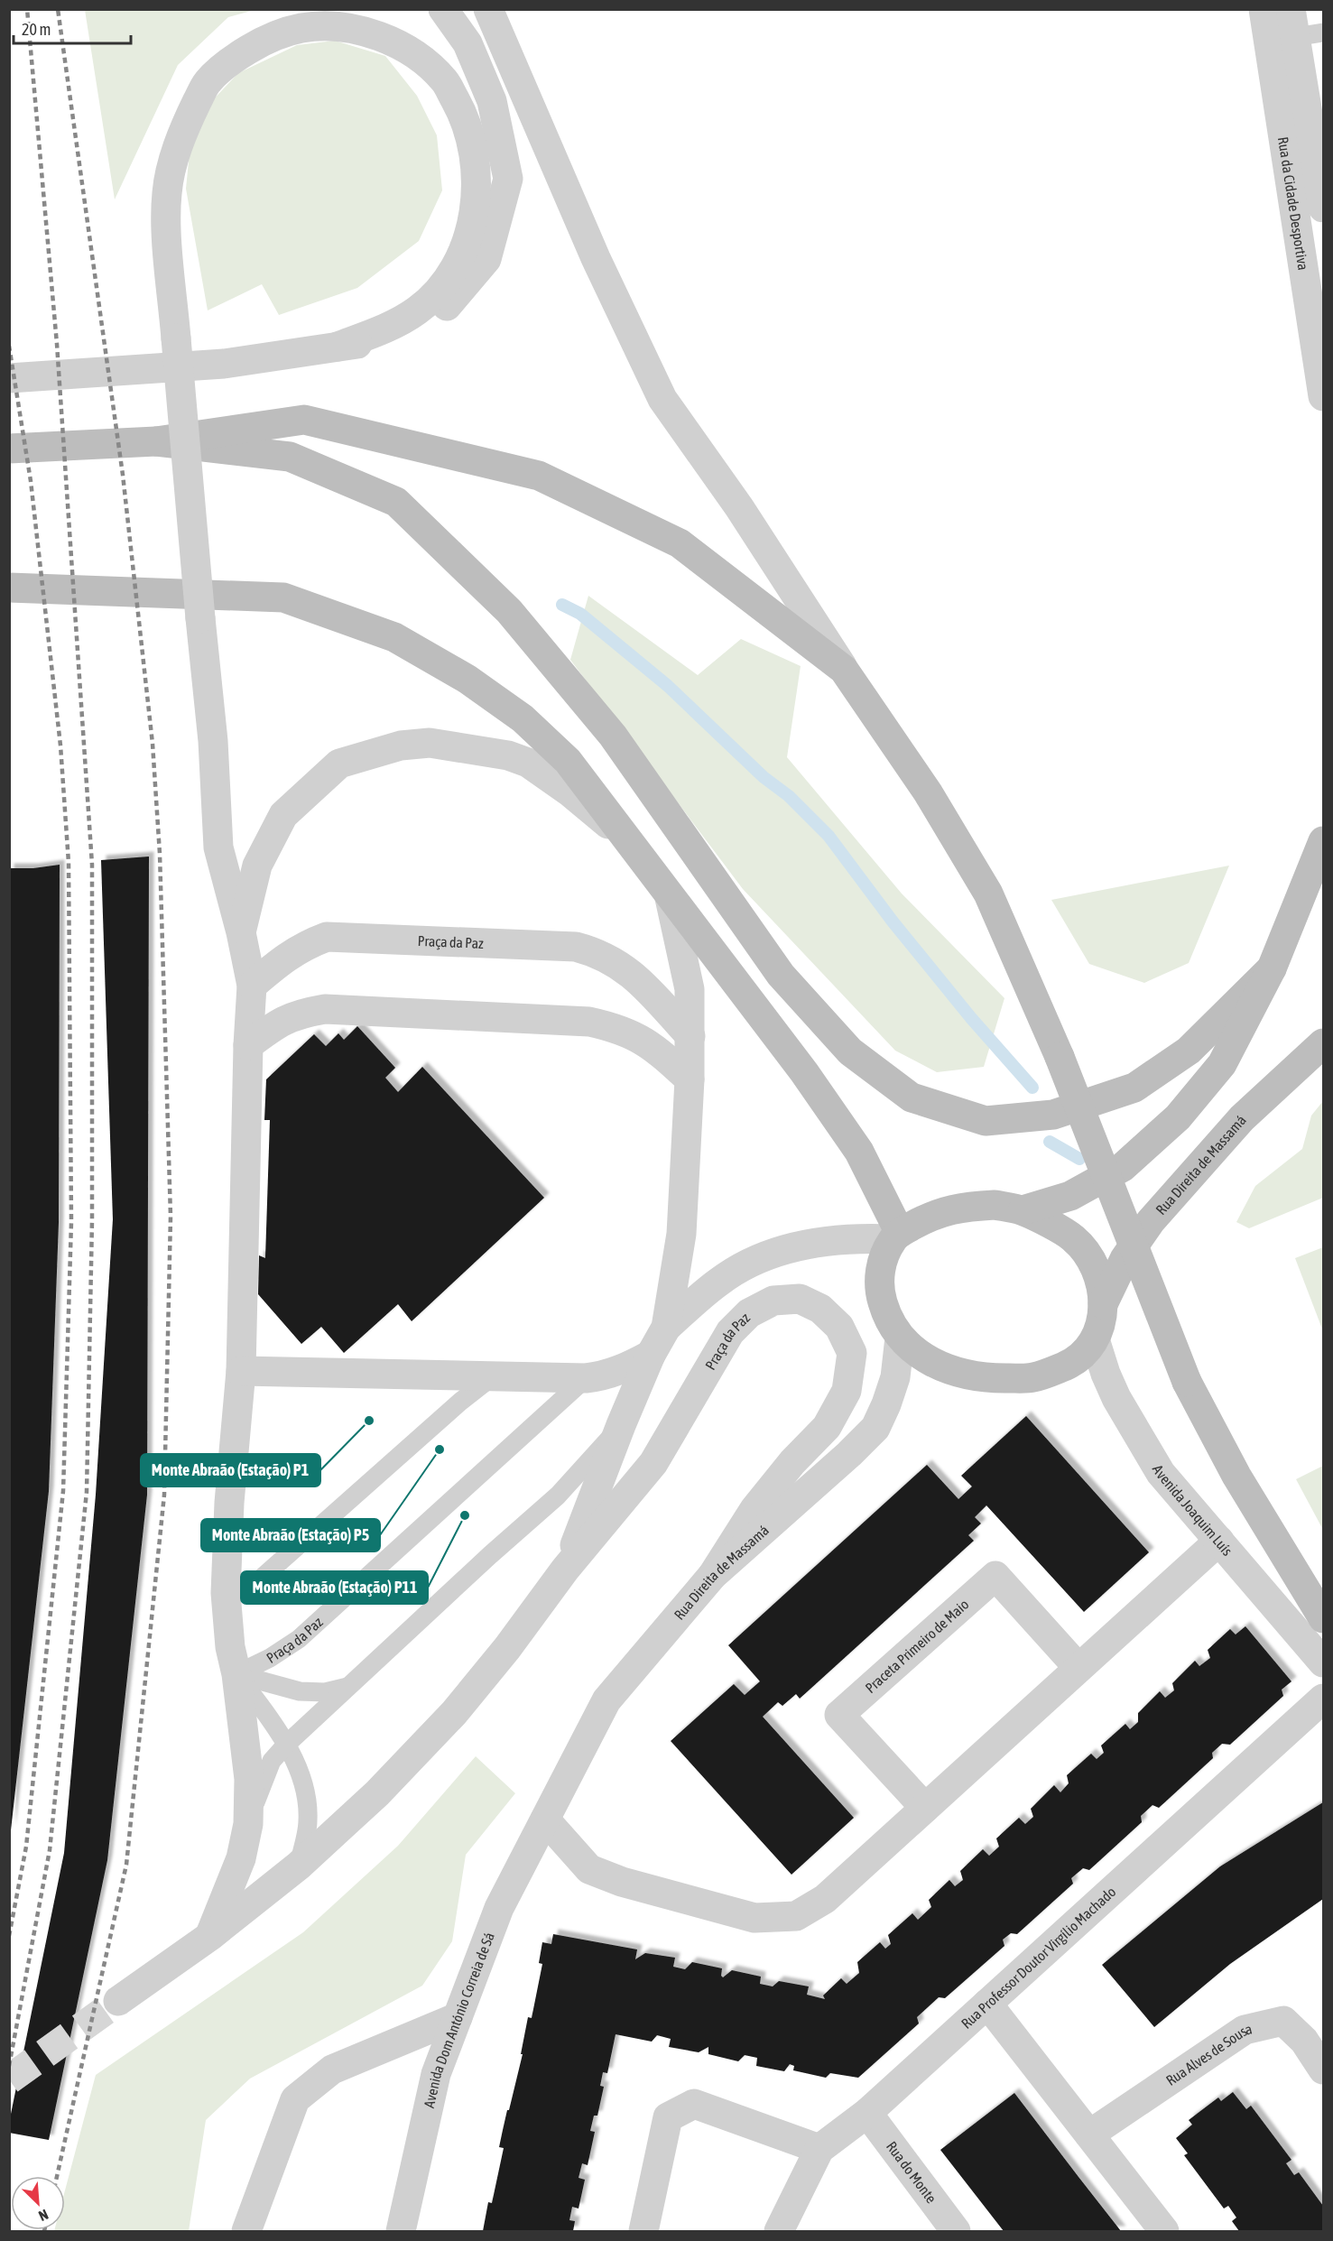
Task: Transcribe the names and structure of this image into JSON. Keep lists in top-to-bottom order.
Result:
{
  "streets": {
    "main road": ["Rua Direita de Massamá"],
    "street": [
      "Rua da Cidade Desportiva",
      "Praça da Paz",
      "Avenida Joaquim Luís",
      "Praceta Primeiro de Maio",
      "Rua Professor Doutor Virgílio Machado",
      "Avenida Dom António Correia de Sá",
      "Rua Alves de Sousa",
      "Rua do Monte"
    ]
  },
  "crossings": [
    ["Praça da Paz", "Rua Direita de Massamá"],
    ["Rua Direita de Massamá", "Avenida Dom António Correia de Sá"],
    ["Rua Professor Doutor Virgílio Machado", "Rua do Monte"]
  ],
  "places": ["Monte Abraão (Estação) P1", "Monte Abraão (Estação) P5", "Monte Abraão (Estação) P11"],
  "scale_bar": "20 m",
  "north": "bottom right"
}
